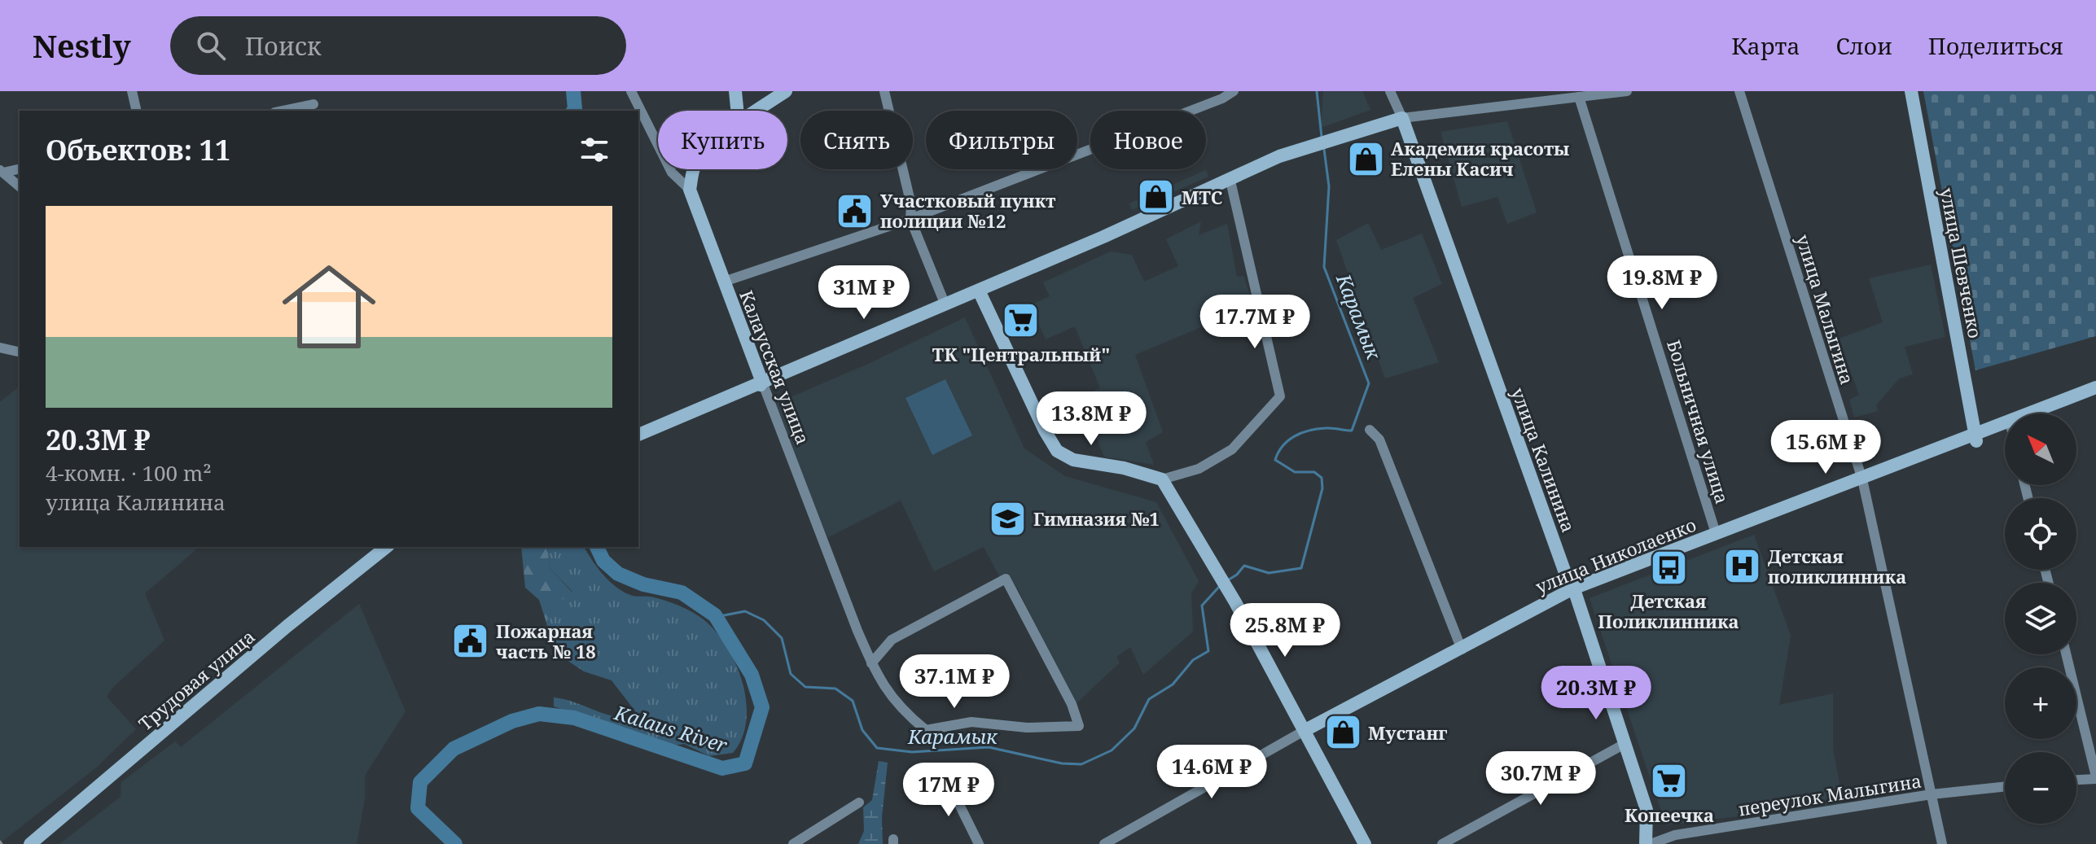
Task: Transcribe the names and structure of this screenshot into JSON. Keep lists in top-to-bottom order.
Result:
{
  "streets": {
    "main road": [
      "улица Шевченко",
      "Калаусская улица",
      "улица Калинина",
      "улица Николаенко",
      "Трудовая улица"
    ],
    "street": ["улица Малыгина", "Больничная улица", "переулок Малыгина"]
  },
  "crossings": [
    ["улица Шевченко", "улица Николаенко"],
    ["улица Малыгина", "улица Николаенко"],
    ["улица Малыгина", "переулок Малыгина"],
    ["Больничная улица", "улица Николаенко"],
    ["улица Калинина", "улица Николаенко"],
    ["улица Калинина", "переулок Малыгина"]
  ],
  "water": ["Карамык", "Kalaus River"],
  "places": {
    "shop": ["Академия красоты Елены Касич", "МТС", "Мустанг"],
    "public building": ["Участковый пункт полиции №12", "Пожарная часть № 18"],
    "supermarket": ["ТК \"Центральный\"", "Копеечка"],
    "school or university": ["Гимназия №1"],
    "hospital": ["Детская поликлинника"],
    "bus stop": ["Детская Поликлинника"]
  },
  "north": "top left",
  "page": {
    "header": "Nestly",
    "search": "Поиск",
    "nav": ["Карта", "Слои", "Поделиться"],
    "chip": [
      "Купить",
      "Снять",
      "Фильтры",
      "Новое"
    ],
    "heading": "Объектов: 11",
    "list": [
      {
        "name": "20.3M ₽",
        "note": "4-комн. · 100 m² · улица Калинина"
      }
    ],
    "price": [
      "19.8M ₽",
      "31M ₽",
      "17.7M ₽",
      "13.8M ₽",
      "15.6M ₽",
      "25.8M ₽",
      "37.1M ₽",
      "20.3M ₽",
      "14.6M ₽",
      "30.7M ₽",
      "17M ₽"
    ],
    "map_buttons": ["+", "−"]
  }
}
